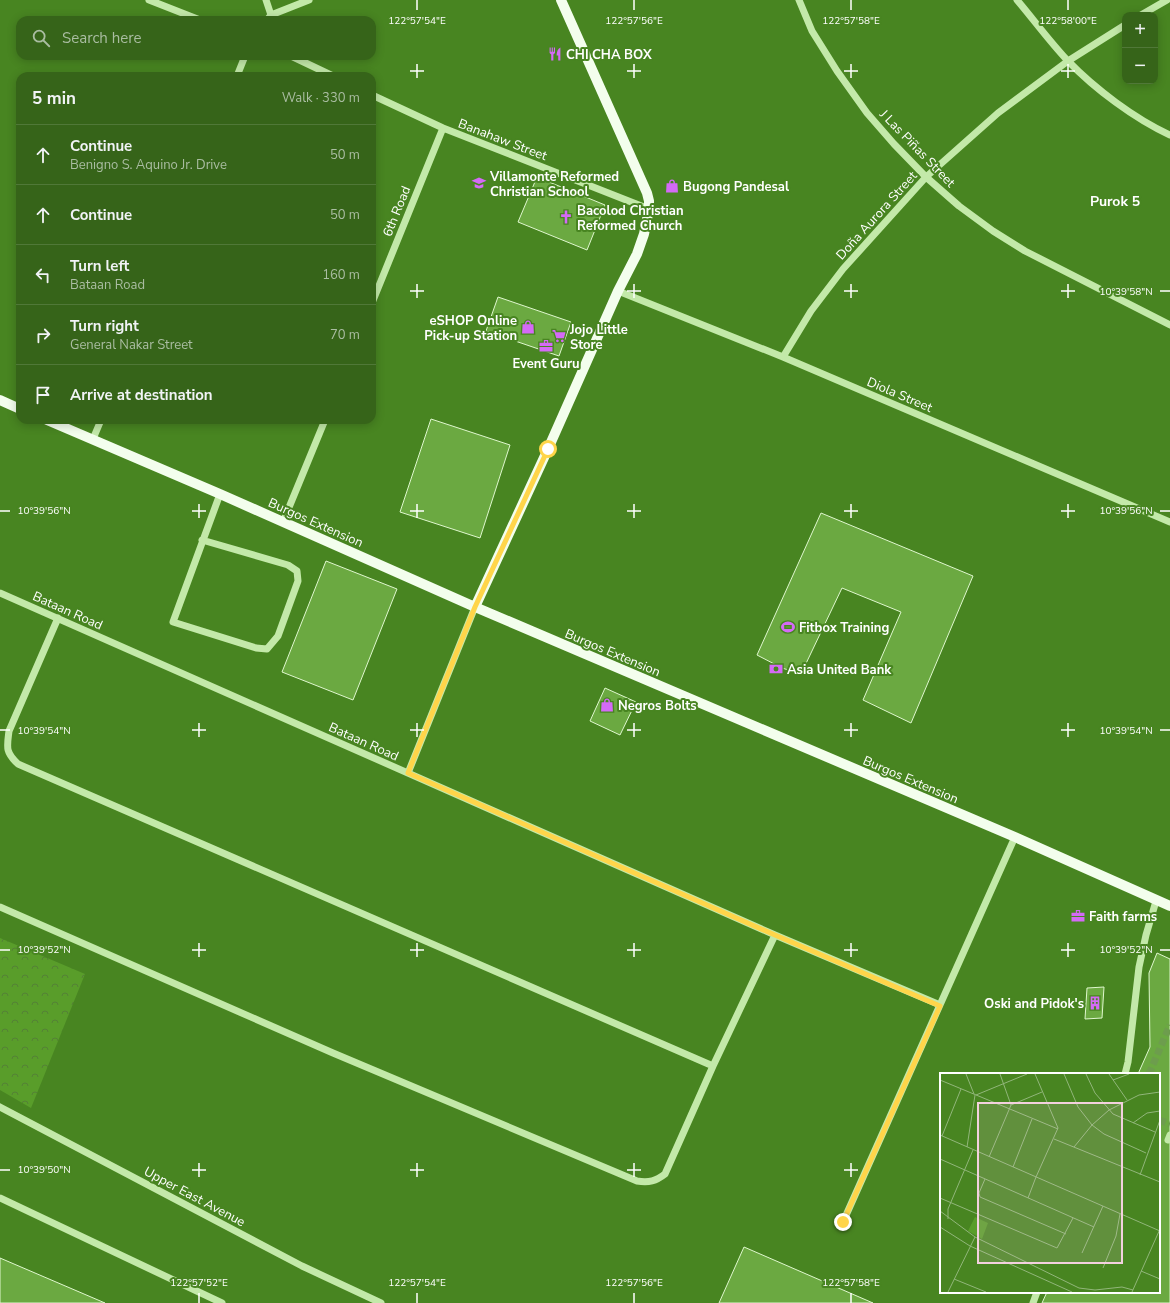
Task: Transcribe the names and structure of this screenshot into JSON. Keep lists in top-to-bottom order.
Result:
{
  "streets": {
    "main road": ["Burgos Extension"],
    "street": [
      "Banahaw Street",
      "J Las Piñas Street",
      "6th Road",
      "Doña Aurora Street",
      "Diola Street",
      "Bataan Road",
      "Upper East Avenue"
    ]
  },
  "crossings": [
    ["Banahaw Street", "6th Road"],
    ["J Las Piñas Street", "Doña Aurora Street"],
    ["Doña Aurora Street", "Diola Street"]
  ],
  "districts": ["Purok 5"],
  "places": {
    "restaurant": ["CHI CHA BOX"],
    "school or university": ["Villamonte Reformed Christian School"],
    "shop": ["Bugong Pandesal", "eSHOP Online Pick-up Station", "Negros Bolts"],
    "church": ["Bacolod Christian Reformed Church"],
    "supermarket": ["Jojo Little Store"],
    "office": ["Event Guru", "Faith farms"],
    "sports": ["Fitbox Training"],
    "bank": ["Asia United Bank"],
    "building": ["Oski and Pidok's"]
  },
  "page": {
    "map_buttons": ["+", "−"],
    "search": "Search here",
    "heading": ["5 min", "Walk · 330 m"],
    "list": [
      ["Continue", "Benigno S. Aquino Jr. Drive", "50 m"],
      ["Continue", "50 m"],
      ["Turn left", "Bataan Road", "160 m"],
      ["Turn right", "General Nakar Street", "70 m"],
      "Arrive at destination"
    ]
  },
  "coordinates": [
    "122°57'54\"E",
    "122°57'56\"E",
    "122°57'58\"E",
    "122°58'00\"E",
    "10°39'58\"N",
    "10°39'56\"N",
    "10°39'54\"N",
    "10°39'52\"N",
    "10°39'50\"N",
    "122°57'52\"E"
  ]
}
